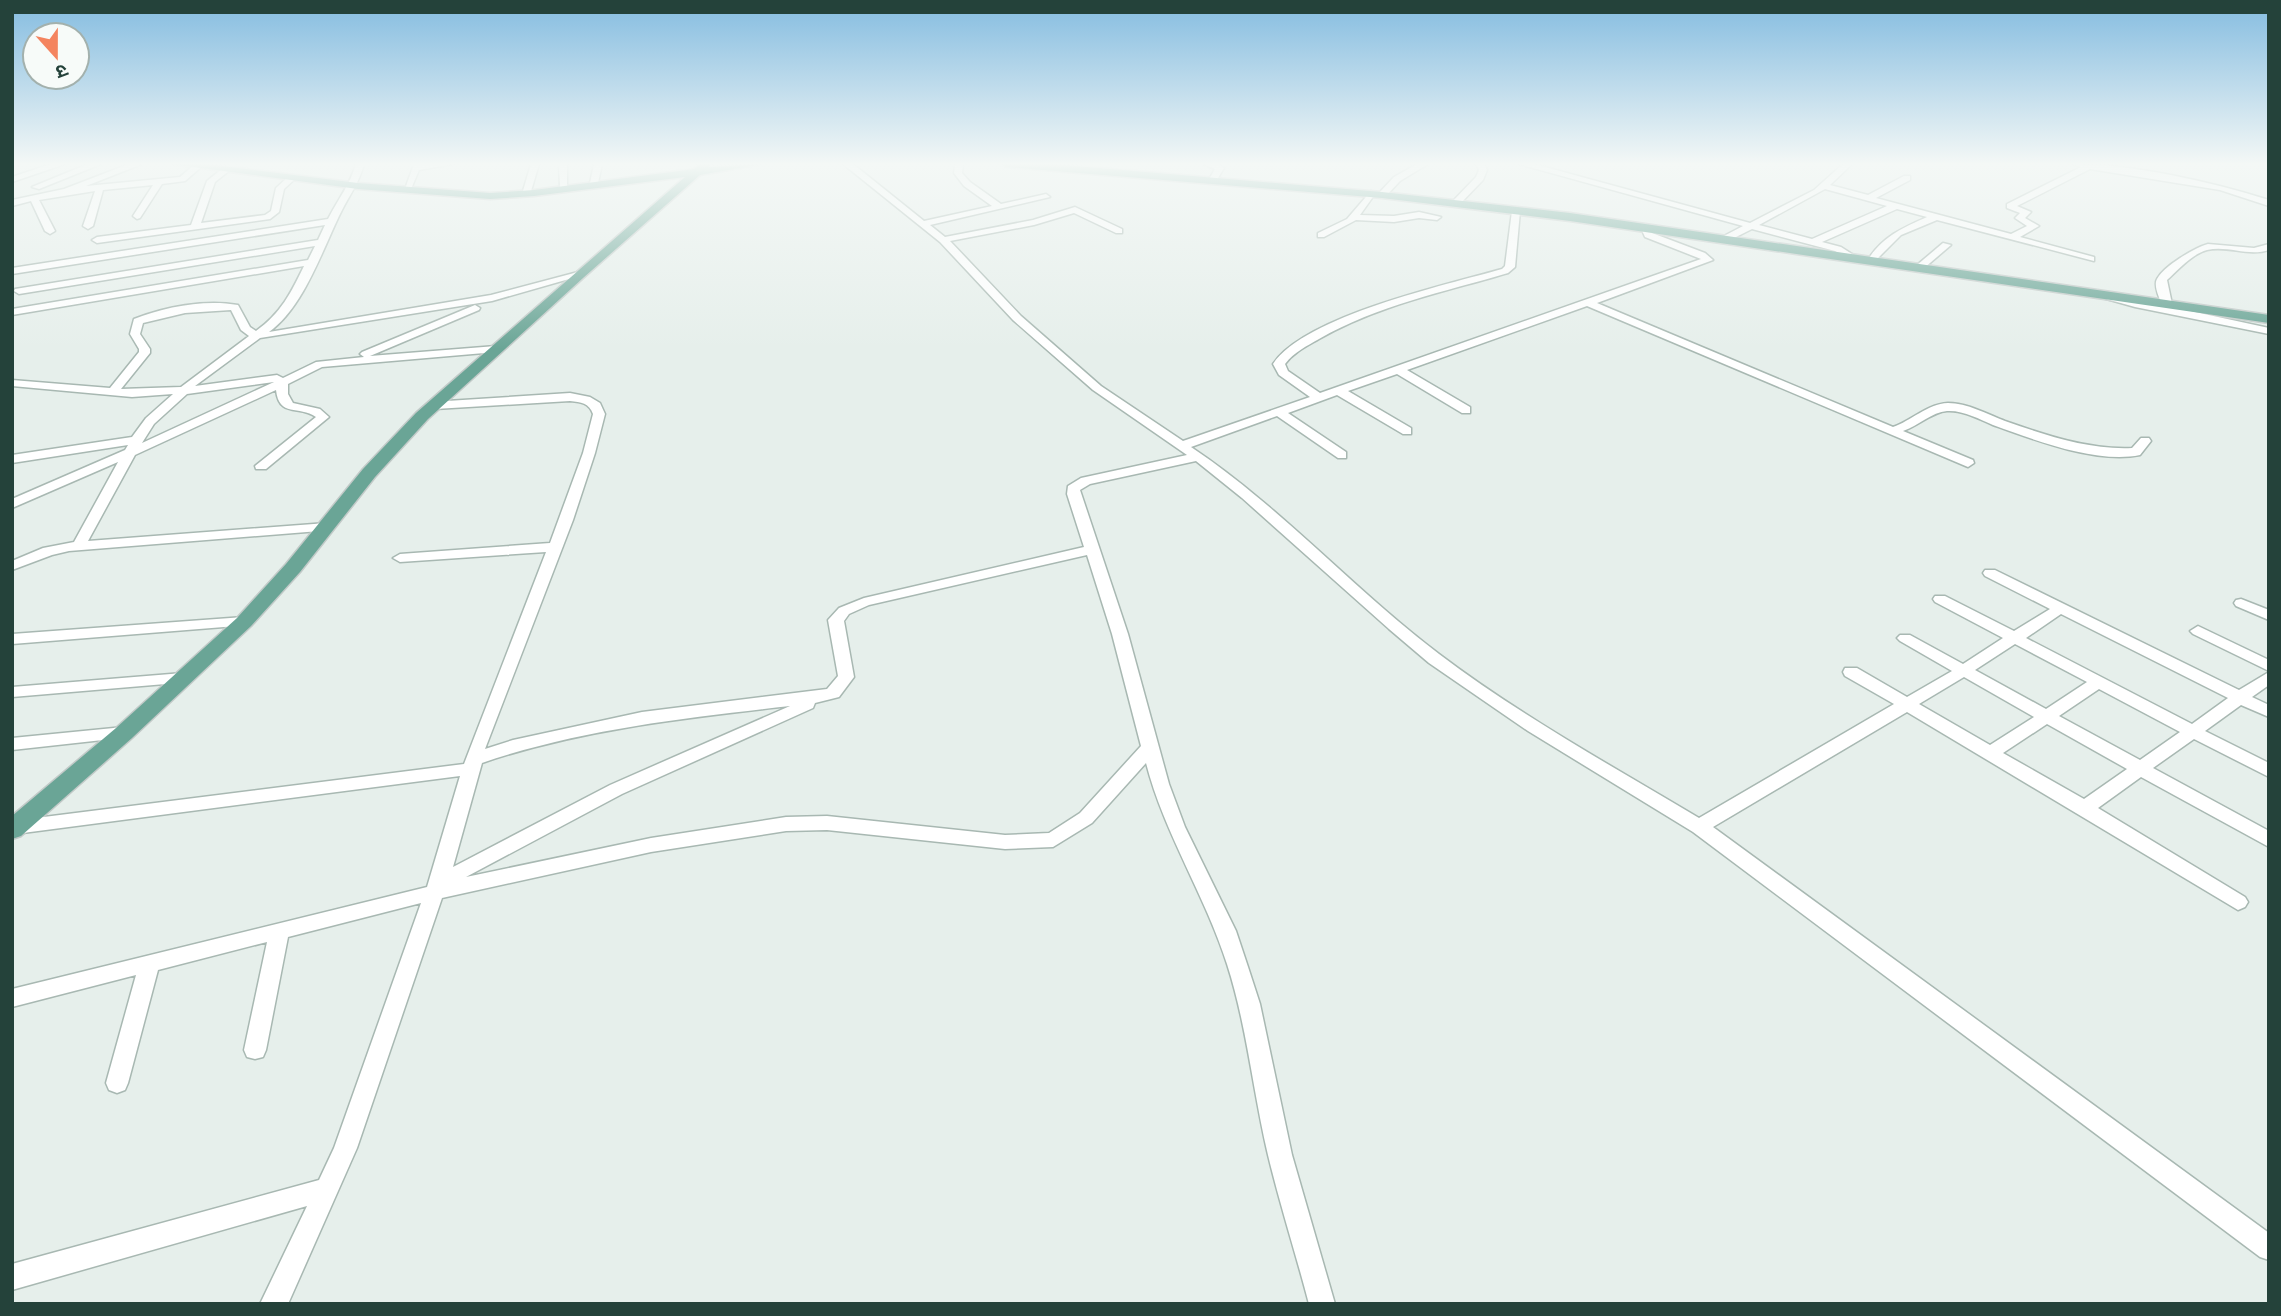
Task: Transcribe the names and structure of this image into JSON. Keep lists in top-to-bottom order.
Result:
{
  "north": "bottom"
}
